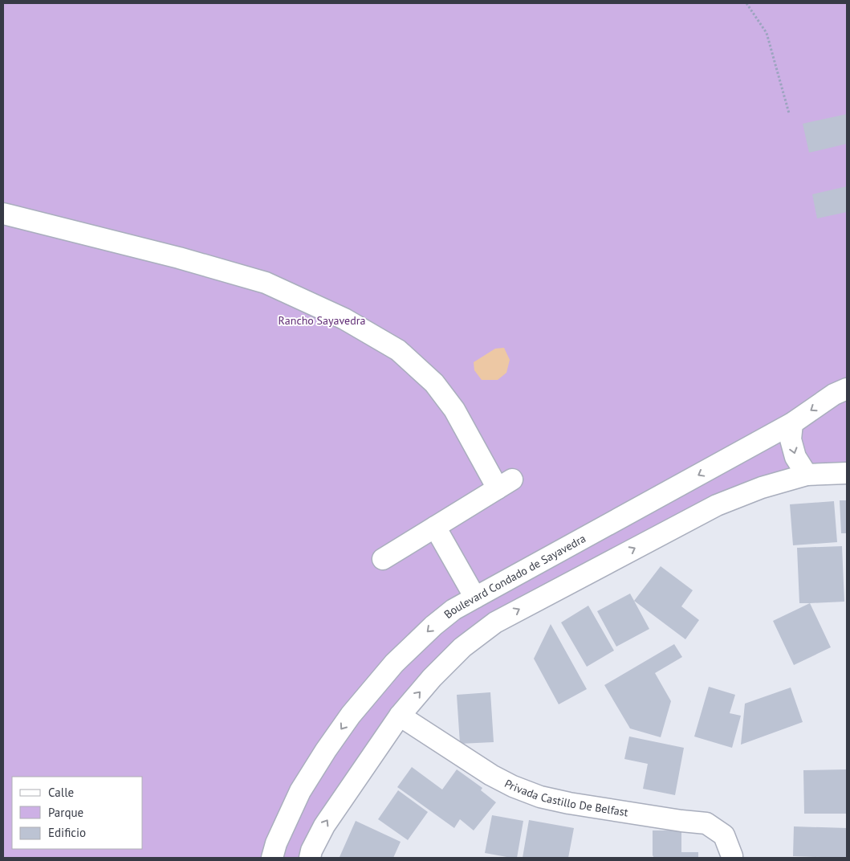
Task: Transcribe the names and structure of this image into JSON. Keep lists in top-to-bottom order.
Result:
{
  "streets": {
    "street": ["Boulevard Condado de Sayavedra", "Privada Castillo De Belfast"]
  },
  "parks": ["Rancho Sayavedra"],
  "legend": ["Calle", "Parque", "Edificio"]
}
